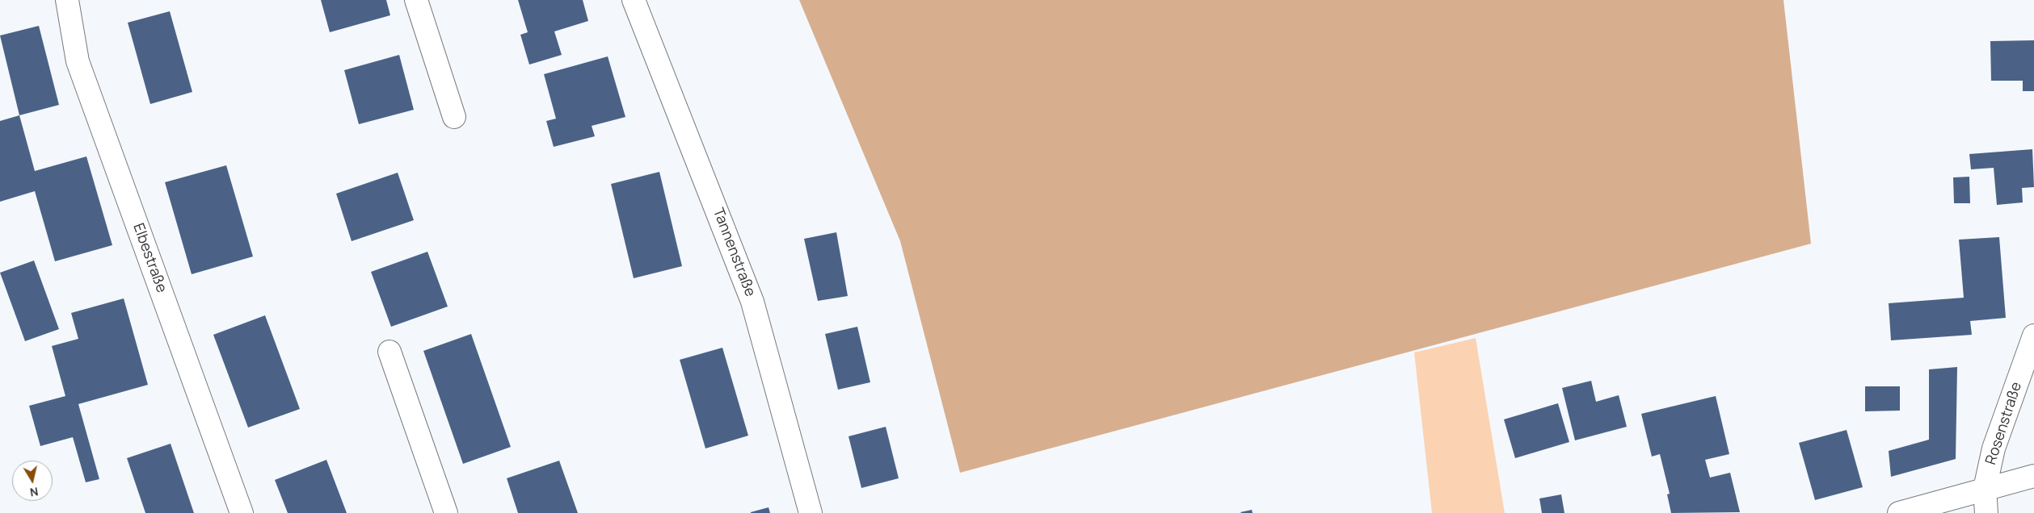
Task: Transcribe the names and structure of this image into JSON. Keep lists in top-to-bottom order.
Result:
{
  "streets": {
    "street": ["Tannenstraße", "Elbestraße", "Rosenstraße"]
  },
  "north": "bottom"
}
